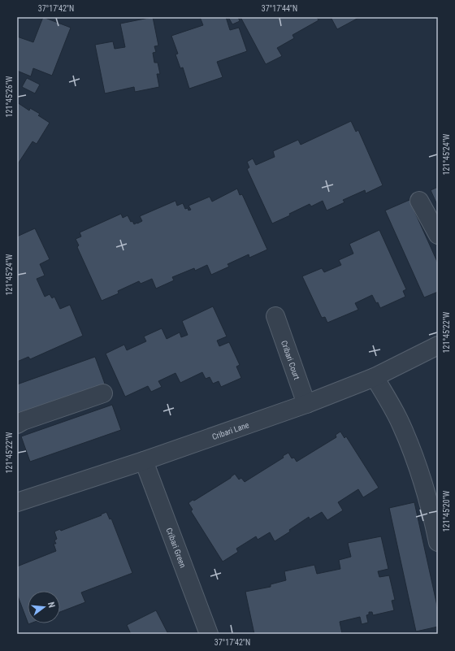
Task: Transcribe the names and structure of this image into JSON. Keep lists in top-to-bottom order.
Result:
{
  "streets": {
    "street": ["Cribari Court", "Cribari Lane", "Cribari Green"]
  },
  "crossings": [
    ["Cribari Court", "Cribari Lane"],
    ["Cribari Lane", "Cribari Green"]
  ],
  "north": "right",
  "coordinates": [
    "37°17'42\"N",
    "37°17'44\"N",
    "121°45'26\"W",
    "121°45'24\"W",
    "121°45'22\"W",
    "121°45'20\"W"
  ]
}
